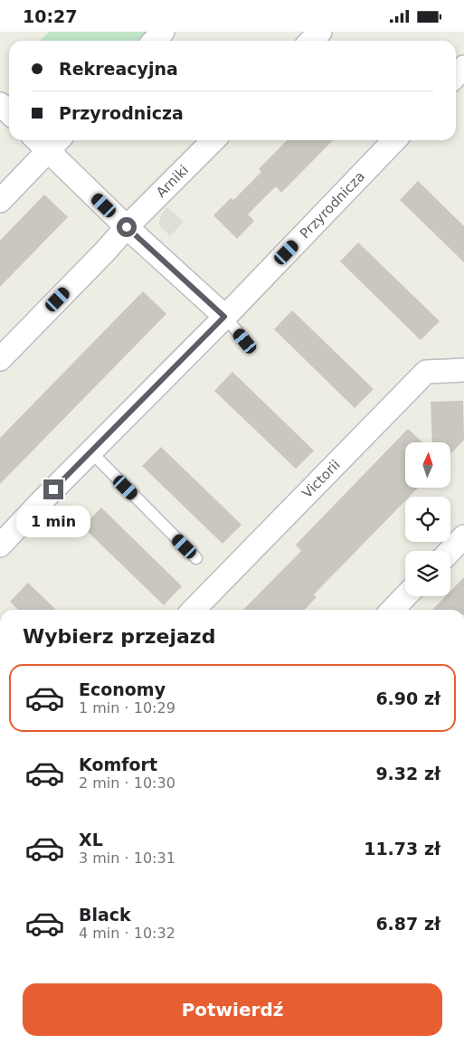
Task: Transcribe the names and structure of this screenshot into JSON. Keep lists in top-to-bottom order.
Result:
{
  "streets": {
    "street": ["Arniki", "Przyrodnicza", "Victorii"]
  },
  "north": "top",
  "page": {
    "status": "10:27",
    "banner": ["Rekreacyjna", "Przyrodnicza"],
    "bubble": "1 min",
    "heading": "Wybierz przejazd",
    "list": [
      {
        "name": "Economy",
        "note": "1 min · 10:29",
        "value": "6.90 zł"
      },
      {
        "name": "Komfort",
        "note": "2 min · 10:30",
        "value": "9.32 zł"
      },
      {
        "name": "XL",
        "note": "3 min · 10:31",
        "value": "11.73 zł"
      },
      {
        "name": "Black",
        "note": "4 min · 10:32",
        "value": "6.87 zł"
      }
    ],
    "buttons": "Potwierdź"
  }
}
